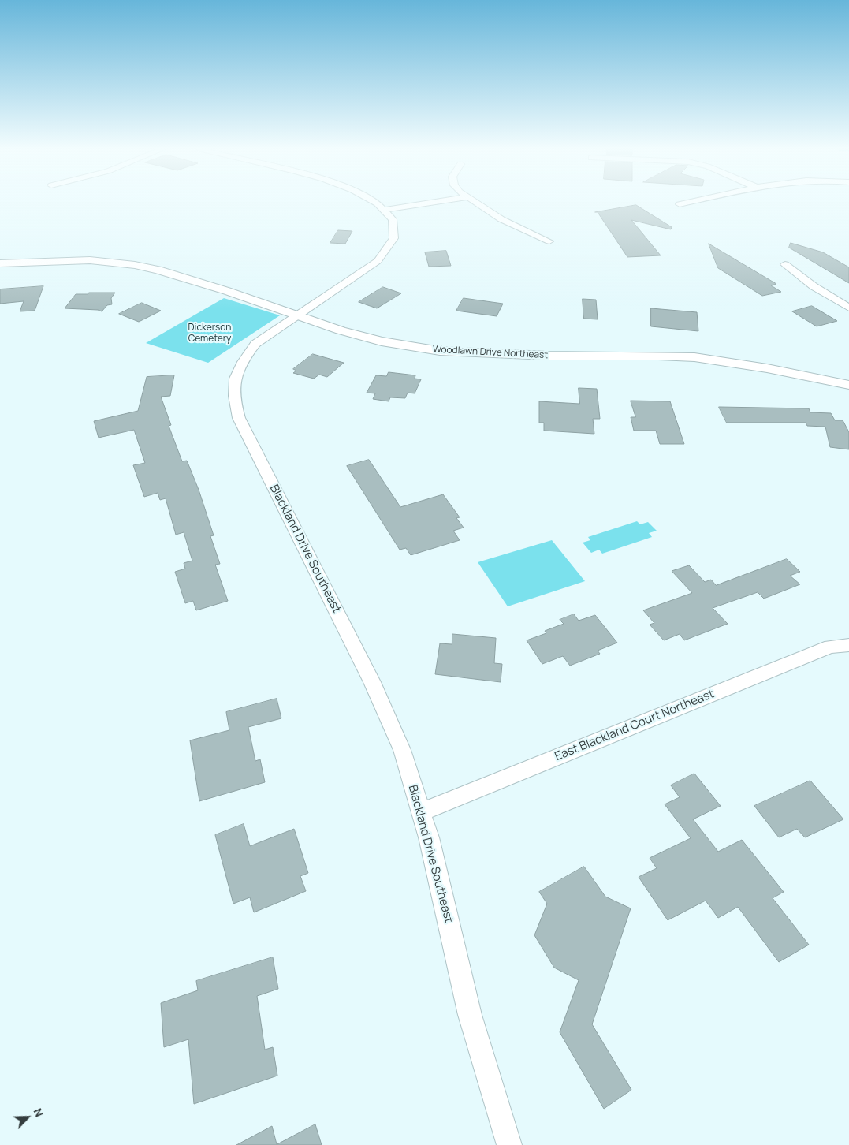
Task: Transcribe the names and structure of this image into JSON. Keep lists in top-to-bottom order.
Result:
{
  "streets": {
    "street": ["Woodlawn Drive Northeast", "Blackland Drive Southeast", "East Blackland Court Northeast"]
  },
  "crossings": [
    ["Woodlawn Drive Northeast", "Blackland Drive Southeast"],
    ["Blackland Drive Southeast", "East Blackland Court Northeast"]
  ],
  "parks": ["Dickerson Cemetery"],
  "north": "top right"
}
